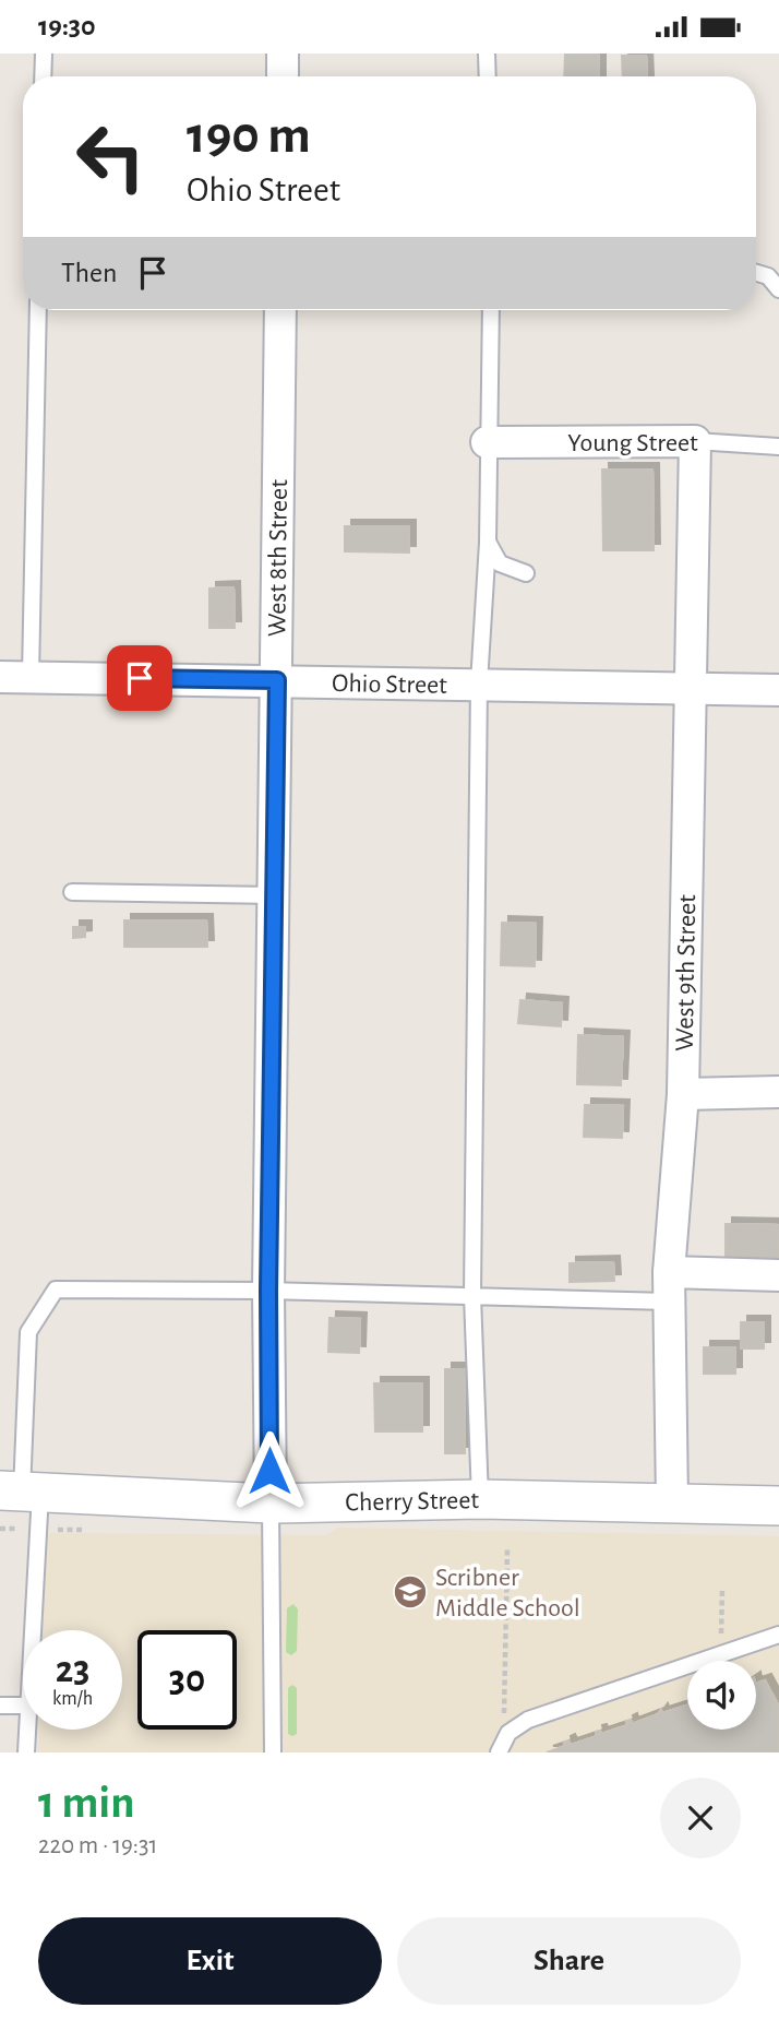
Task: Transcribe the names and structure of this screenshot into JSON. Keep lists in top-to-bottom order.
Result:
{
  "streets": {
    "street": [
      "Young Street",
      "West 8th Street",
      "Ohio Street",
      "West 9th Street",
      "Cherry Street"
    ]
  },
  "crossings": [
    ["Young Street", "West 9th Street"],
    ["West 8th Street", "Ohio Street"],
    ["West 8th Street", "Cherry Street"],
    ["Ohio Street", "West 9th Street"],
    ["West 9th Street", "Cherry Street"]
  ],
  "places": {
    "school or university": ["Scribner Middle School"]
  },
  "page": {
    "status": "19:30",
    "turn": ["190 m", "Ohio Street"],
    "then": "Then",
    "speed": "23 km/h",
    "limit": "30",
    "heading": ["1 min", "220 m · 19:31"],
    "buttons": ["Exit", "Share"]
  }
}
